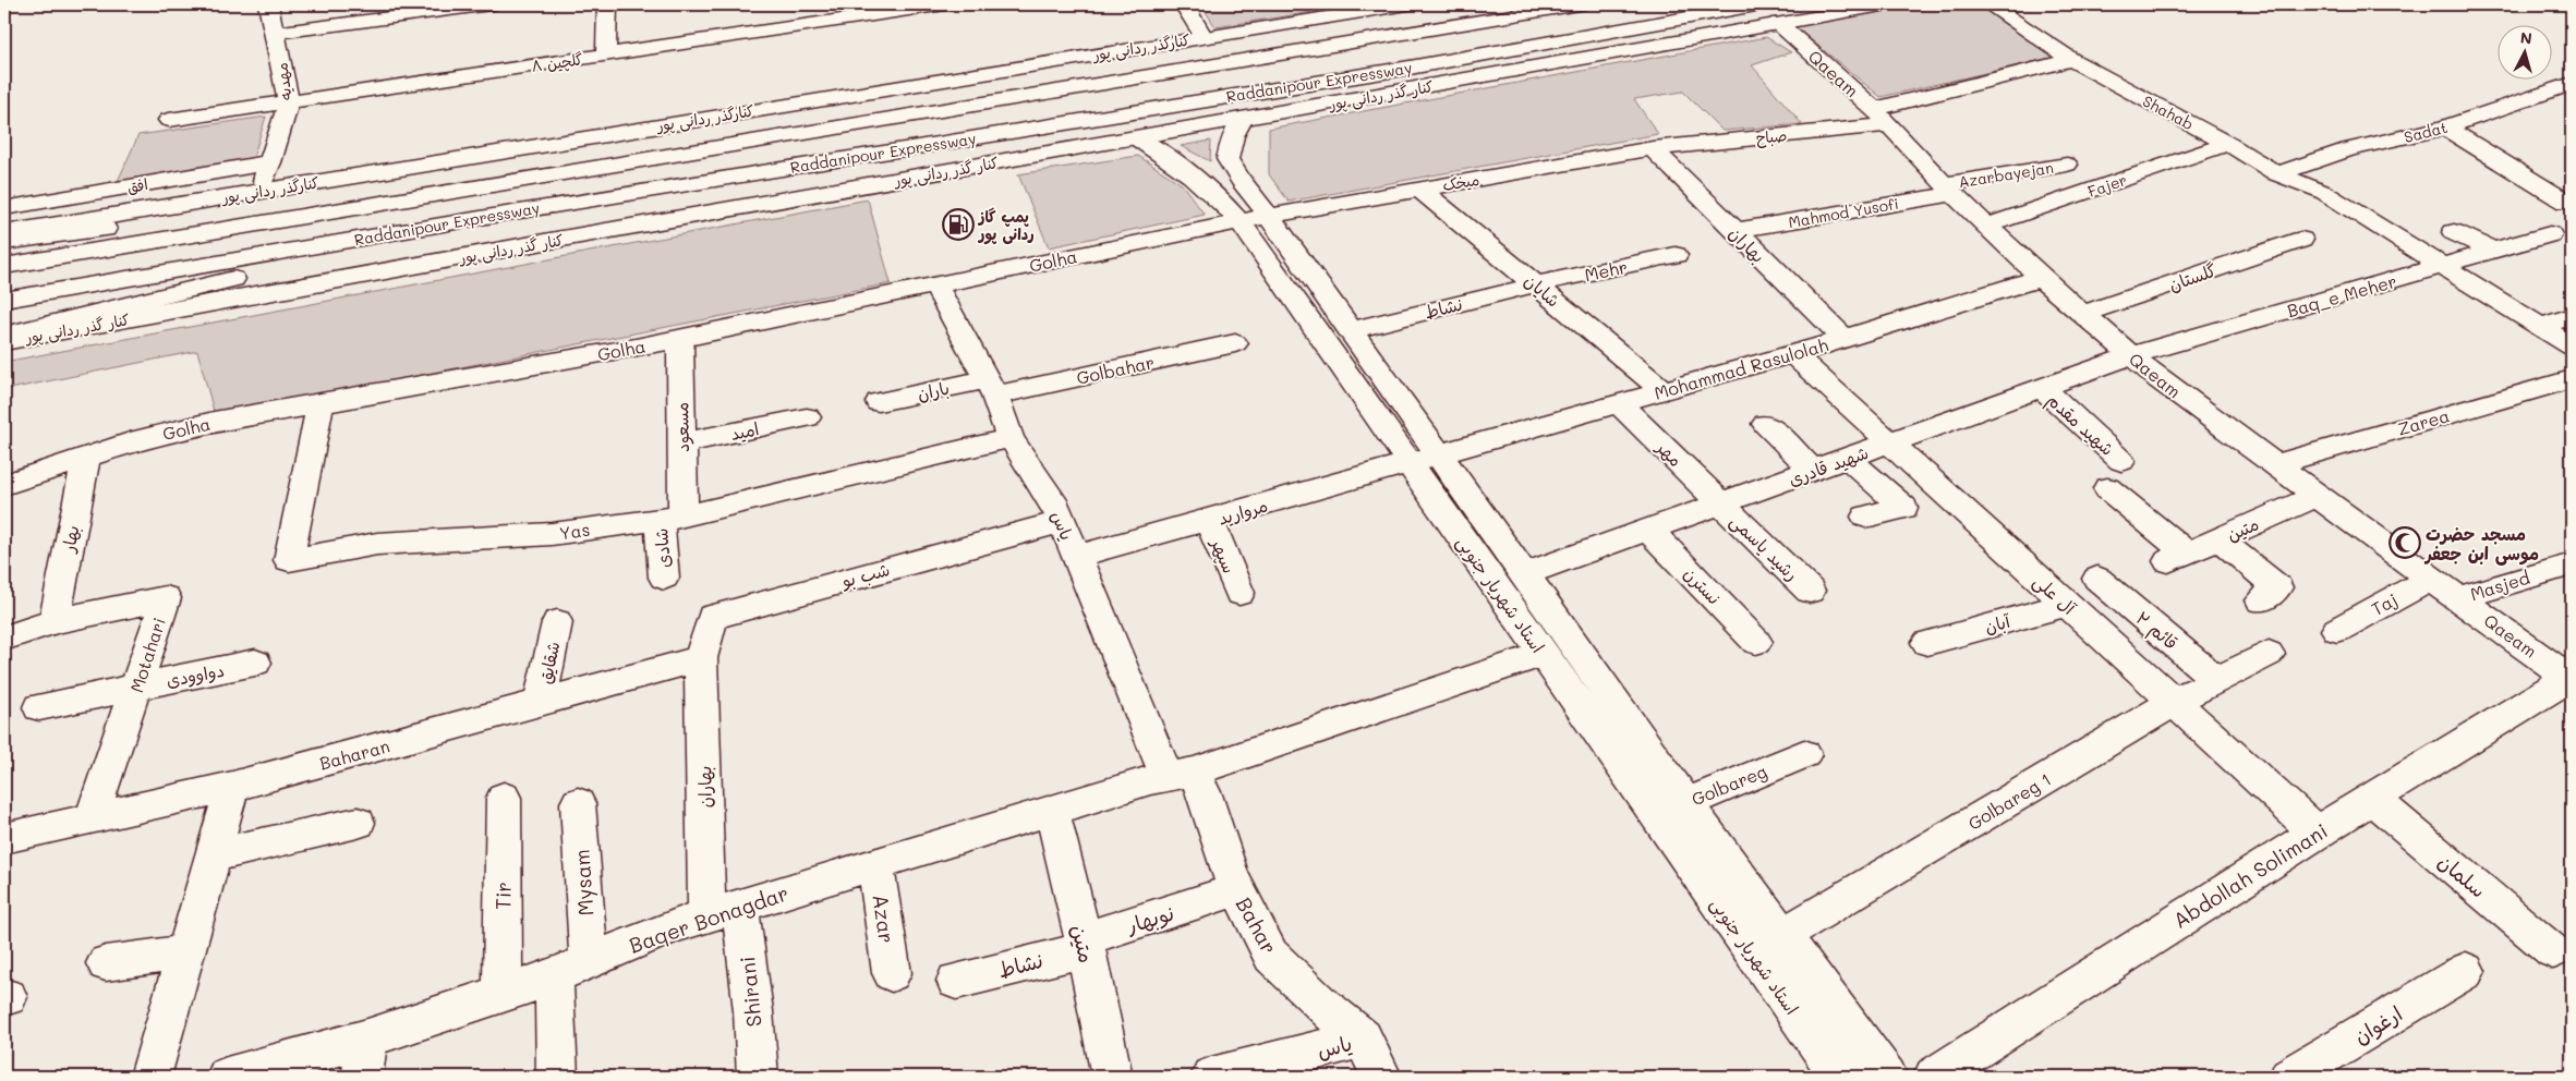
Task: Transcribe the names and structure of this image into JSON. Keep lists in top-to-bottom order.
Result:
{
  "streets": {
    "main road": [
      "کنارگذر ردانی پور",
      "گلچین ۸",
      "Qaeam",
      "مهدیه",
      "Raddanipour Expressway",
      "کنار گذر ردانی پور",
      "Shahab",
      "Sadat",
      "صباح",
      "Azarbayejan",
      "میخک",
      "افق",
      "Fajer",
      "Mahmod Yusofi",
      "بهاران",
      "Golha",
      "Mehr",
      "گلستان",
      "شایان",
      "Baq_e Meher",
      "نشاط",
      "Mohammad Rasulolah",
      "Golbahar",
      "باران",
      "Zarea",
      "شهید مقدم",
      "مسعود",
      "امید",
      "مهر",
      "شهید قادری",
      "مروارید",
      "یاس",
      "متین",
      "Yas",
      "بهار",
      "رشید یاسمی",
      "شادی",
      "سپهر",
      "شب بو",
      "نسترن",
      "Masjed",
      "استاد شهریار جنوبی",
      "آل علی",
      "Taj",
      "آبان",
      "قائم ۲",
      "Motahari",
      "شقایق",
      "دواوودی",
      "Baharan",
      "Golbareg",
      "Golbareg 1",
      "Abdollah Solimani",
      "سلمان",
      "Mysam",
      "Tir",
      "Baqer Bonagdar",
      "Azar",
      "نوبهار",
      "Bahar",
      "Shirani",
      "ارغوان"
    ]
  },
  "crossings": [
    ["کنارگذر ردانی پور", "مهدیه"],
    ["گلچین ۸", "مهدیه"],
    ["Qaeam", "Raddanipour Expressway"],
    ["Qaeam", "کنار گذر ردانی پور"],
    ["Qaeam", "صباح"],
    ["Qaeam", "Azarbayejan"],
    ["Qaeam", "Fajer"],
    ["Qaeam", "Mahmod Yusofi"],
    ["Qaeam", "گلستان"],
    ["Qaeam", "Baq_e Meher"],
    ["Qaeam", "Mohammad Rasulolah"],
    ["Qaeam", "Zarea"],
    ["Qaeam", "شهید قادری"],
    ["Qaeam", "متین"],
    ["Qaeam", "Masjed"],
    ["Qaeam", "Taj"],
    ["Qaeam", "Abdollah Solimani"],
    ["مهدیه", "افق"],
    ["Raddanipour Expressway", "کنار گذر ردانی پور"],
    ["کنار گذر ردانی پور", "استاد شهریار جنوبی"],
    ["Shahab", "Sadat"],
    ["Shahab", "Fajer"],
    ["Shahab", "Baq_e Meher"],
    ["صباح", "میخک"],
    ["صباح", "بهاران"],
    ["Azarbayejan", "Mahmod Yusofi"],
    ["میخک", "بهاران"],
    ["میخک", "Golha"],
    ["میخک", "شایان"],
    ["میخک", "استاد شهریار جنوبی"],
    ["Mahmod Yusofi", "بهاران"],
    ["بهاران", "Mohammad Rasulolah"],
    ["بهاران", "شب بو"],
    ["بهاران", "Baharan"],
    ["بهاران", "Baqer Bonagdar"],
    ["بهاران", "Shirani"],
    ["Golha", "مسعود"],
    ["Golha", "یاس"],
    ["Golha", "Yas"],
    ["Golha", "بهار"],
    ["Golha", "استاد شهریار جنوبی"],
    ["Mehr", "شایان"],
    ["Mehr", "نشاط"],
    ["شایان", "نشاط"],
    ["شایان", "Mohammad Rasulolah"],
    ["Baq_e Meher", "شهید قادری"],
    ["نشاط", "متین"],
    ["نشاط", "استاد شهریار جنوبی"],
    ["نشاط", "نوبهار"],
    ["Mohammad Rasulolah", "مهر"],
    ["Mohammad Rasulolah", "مروارید"],
    ["Mohammad Rasulolah", "استاد شهریار جنوبی"],
    ["Mohammad Rasulolah", "آل علی"],
    ["Golbahar", "باران"],
    ["Golbahar", "یاس"],
    ["باران", "یاس"],
    ["شهید مقدم", "شهید قادری"],
    ["مسعود", "امید"],
    ["مسعود", "Yas"],
    ["مسعود", "شادی"],
    ["مهر", "شهید قادری"],
    ["مهر", "رشید یاسمی"],
    ["شهید قادری", "رشید یاسمی"],
    ["شهید قادری", "نسترن"],
    ["شهید قادری", "استاد شهریار جنوبی"],
    ["شهید قادری", "آل علی"],
    ["مروارید", "یاس"],
    ["مروارید", "سپهر"],
    ["مروارید", "استاد شهریار جنوبی"],
    ["یاس", "Yas"],
    ["یاس", "شب بو"],
    ["یاس", "Baqer Bonagdar"],
    ["یاس", "Bahar"],
    ["متین", "Baqer Bonagdar"],
    ["متین", "نوبهار"],
    ["Yas", "شادی"],
    ["بهار", "Motahari"],
    ["شب بو", "Baharan"],
    ["استاد شهریار جنوبی", "Golbareg"],
    ["استاد شهریار جنوبی", "Golbareg 1"],
    ["استاد شهریار جنوبی", "Baqer Bonagdar"],
    ["آل علی", "آبان"],
    ["آل علی", "Golbareg 1"],
    ["آل علی", "Abdollah Solimani"],
    ["قائم ۲", "Golbareg 1"],
    ["Motahari", "دواوودی"],
    ["Motahari", "Baharan"],
    ["شقایق", "Baharan"],
    ["Abdollah Solimani", "سلمان"],
    ["Mysam", "Baqer Bonagdar"],
    ["Tir", "Baqer Bonagdar"],
    ["Baqer Bonagdar", "Azar"],
    ["Baqer Bonagdar", "Bahar"],
    ["Baqer Bonagdar", "Shirani"]
  ],
  "places": {
    "fuel station": ["پمپ گاز ردانی پور"],
    "mosque": ["مسجد حضرت موسی ابن جعفر"]
  },
  "north": "top"
}
